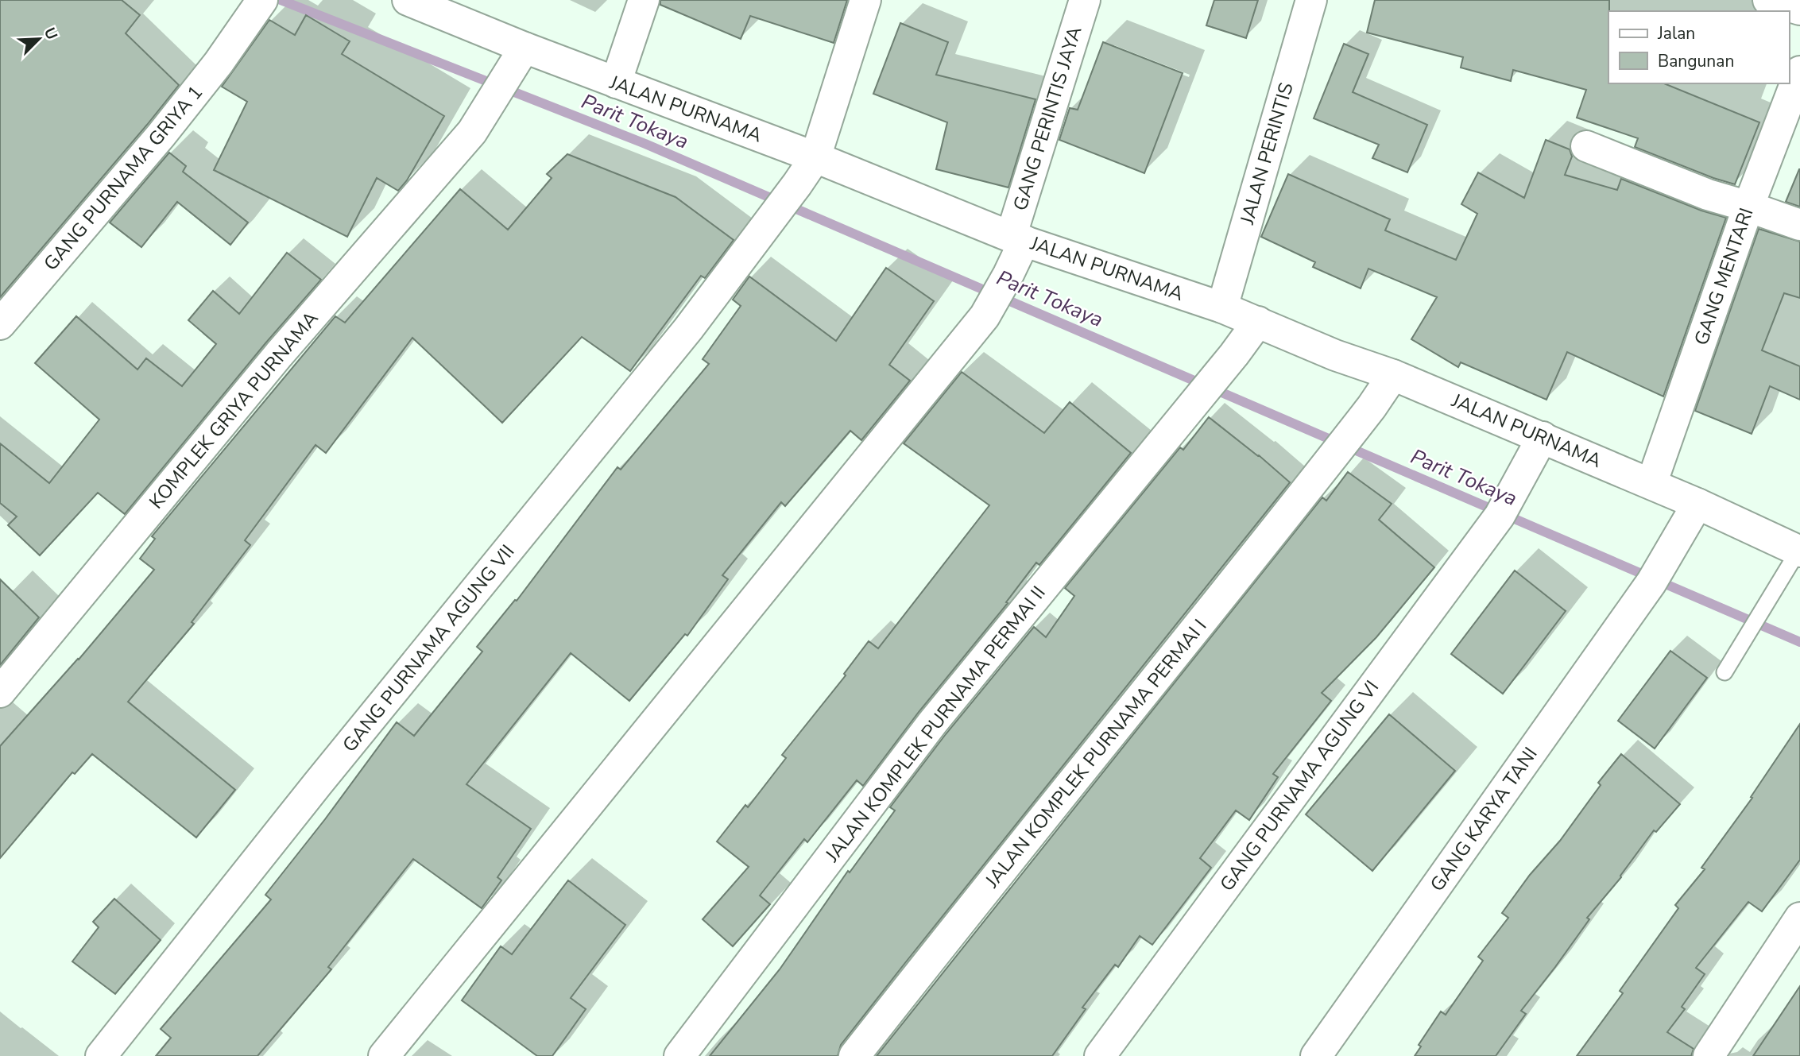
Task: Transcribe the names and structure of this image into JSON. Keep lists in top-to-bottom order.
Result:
{
  "streets": {
    "street": [
      "JALAN PURNAMA",
      "GANG PERINTIS JAYA",
      "JALAN PERINTIS",
      "GANG PURNAMA GRIYA 1",
      "GANG MENTARI",
      "KOMPLEK GRIYA PURNAMA",
      "GANG PURNAMA AGUNG VII",
      "JALAN KOMPLEK PURNAMA PERMAI II",
      "JALAN KOMPLEK PURNAMA PERMAI I",
      "GANG PURNAMA AGUNG VI",
      "GANG KARYA TANI"
    ]
  },
  "crossings": [
    ["JALAN PURNAMA", "GANG PERINTIS JAYA"],
    ["JALAN PURNAMA", "JALAN PERINTIS"],
    ["JALAN PURNAMA", "GANG MENTARI"],
    ["JALAN PURNAMA", "KOMPLEK GRIYA PURNAMA"],
    ["JALAN PURNAMA", "GANG PURNAMA AGUNG VII"],
    ["JALAN PURNAMA", "JALAN KOMPLEK PURNAMA PERMAI II"],
    ["JALAN PURNAMA", "JALAN KOMPLEK PURNAMA PERMAI I"],
    ["JALAN PURNAMA", "GANG PURNAMA AGUNG VI"],
    ["JALAN PURNAMA", "GANG KARYA TANI"]
  ],
  "water": ["Parit Tokaya"],
  "legend": ["Jalan", "Bangunan"],
  "north": "top right"
}
